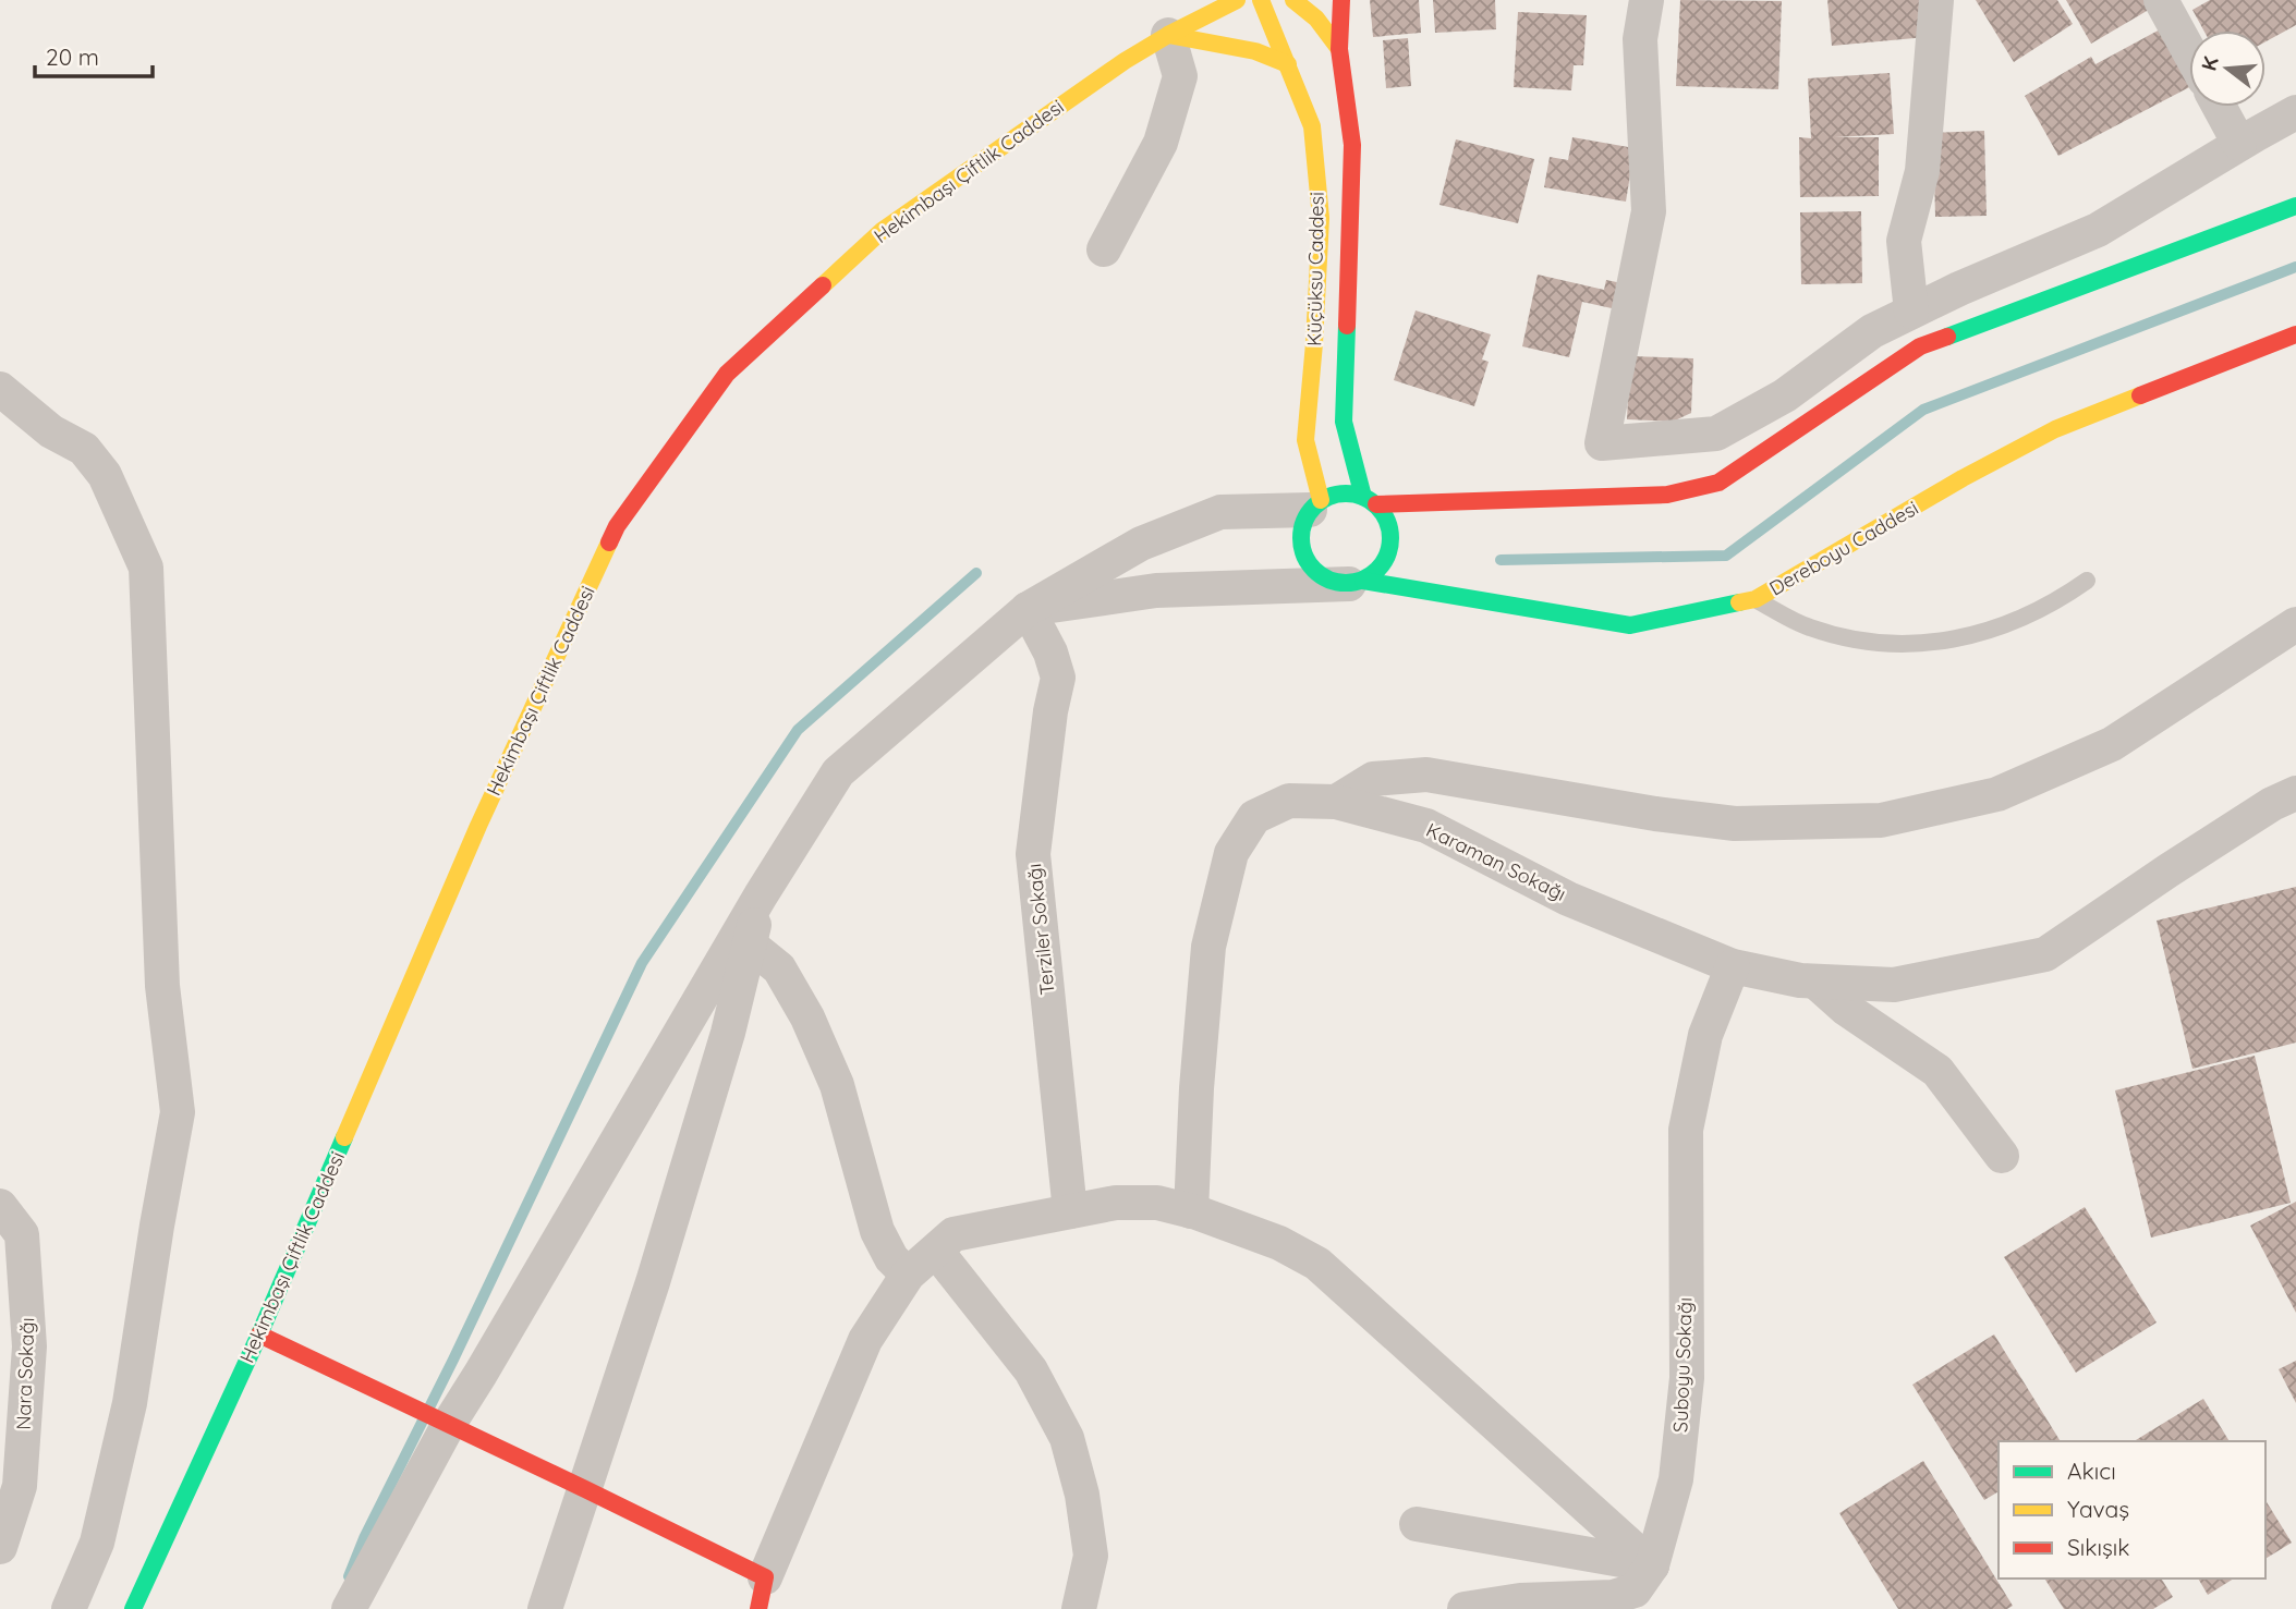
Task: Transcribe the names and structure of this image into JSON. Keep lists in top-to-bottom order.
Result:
{
  "streets": {
    "main road": ["Hekimbaşı Çiftlik Caddesi", "Küçüksu Caddesi", "Dereboyu Caddesi"],
    "street": [
      "Karaman Sokağı",
      "Terziler Sokağı",
      "Suboyu Sokağı",
      "Nara Sokağı"
    ]
  },
  "crossings": [
    ["Küçüksu Caddesi", "Dereboyu Caddesi"],
    ["Karaman Sokağı", "Suboyu Sokağı"]
  ],
  "legend": ["Akıcı", "Yavaş", "Sıkışık"],
  "scale_bar": "20 m",
  "north": "left"
}
